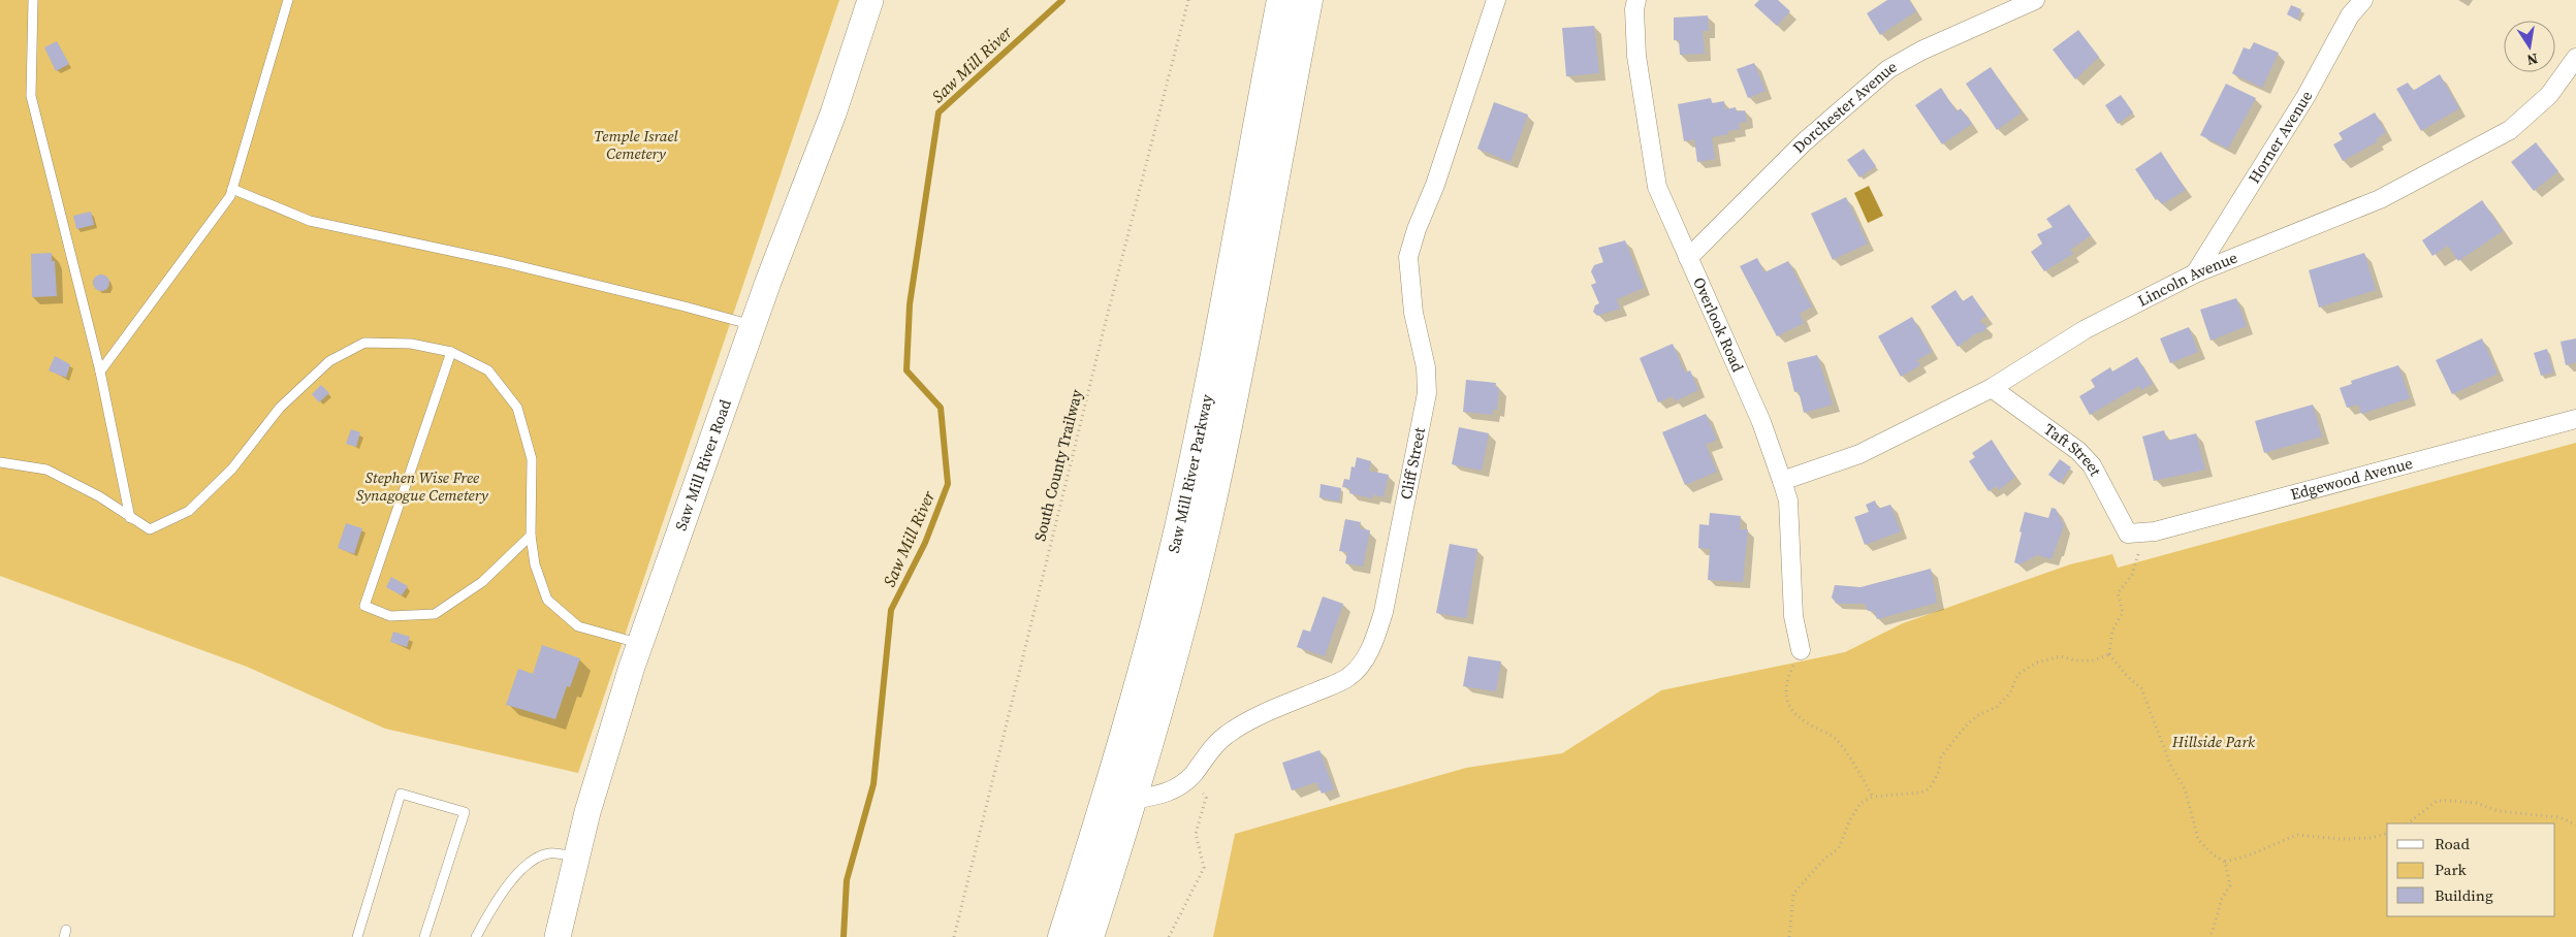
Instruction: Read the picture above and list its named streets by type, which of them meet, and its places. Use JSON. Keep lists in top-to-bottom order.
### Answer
{
  "streets": {
    "highway": ["Saw Mill River Parkway"],
    "main road": ["Saw Mill River Road"],
    "street": [
      "Dorchester Avenue",
      "Horner Avenue",
      "Lincoln Avenue",
      "Overlook Road",
      "Taft Street",
      "Cliff Street",
      "Edgewood Avenue"
    ],
    "path": ["South County Trailway"]
  },
  "crossings": [
    ["Dorchester Avenue", "Overlook Road"],
    ["Horner Avenue", "Lincoln Avenue"],
    ["Lincoln Avenue", "Overlook Road"],
    ["Lincoln Avenue", "Taft Street"],
    ["Taft Street", "Edgewood Avenue"],
    ["Cliff Street", "Saw Mill River Parkway"]
  ],
  "water": ["Saw Mill River"],
  "parks": ["Temple Israel Cemetery", "Stephen Wise Free Synagogue Cemetery", "Hillside Park"],
  "legend": ["Road", "Park", "Building"],
  "north": "bottom"
}
